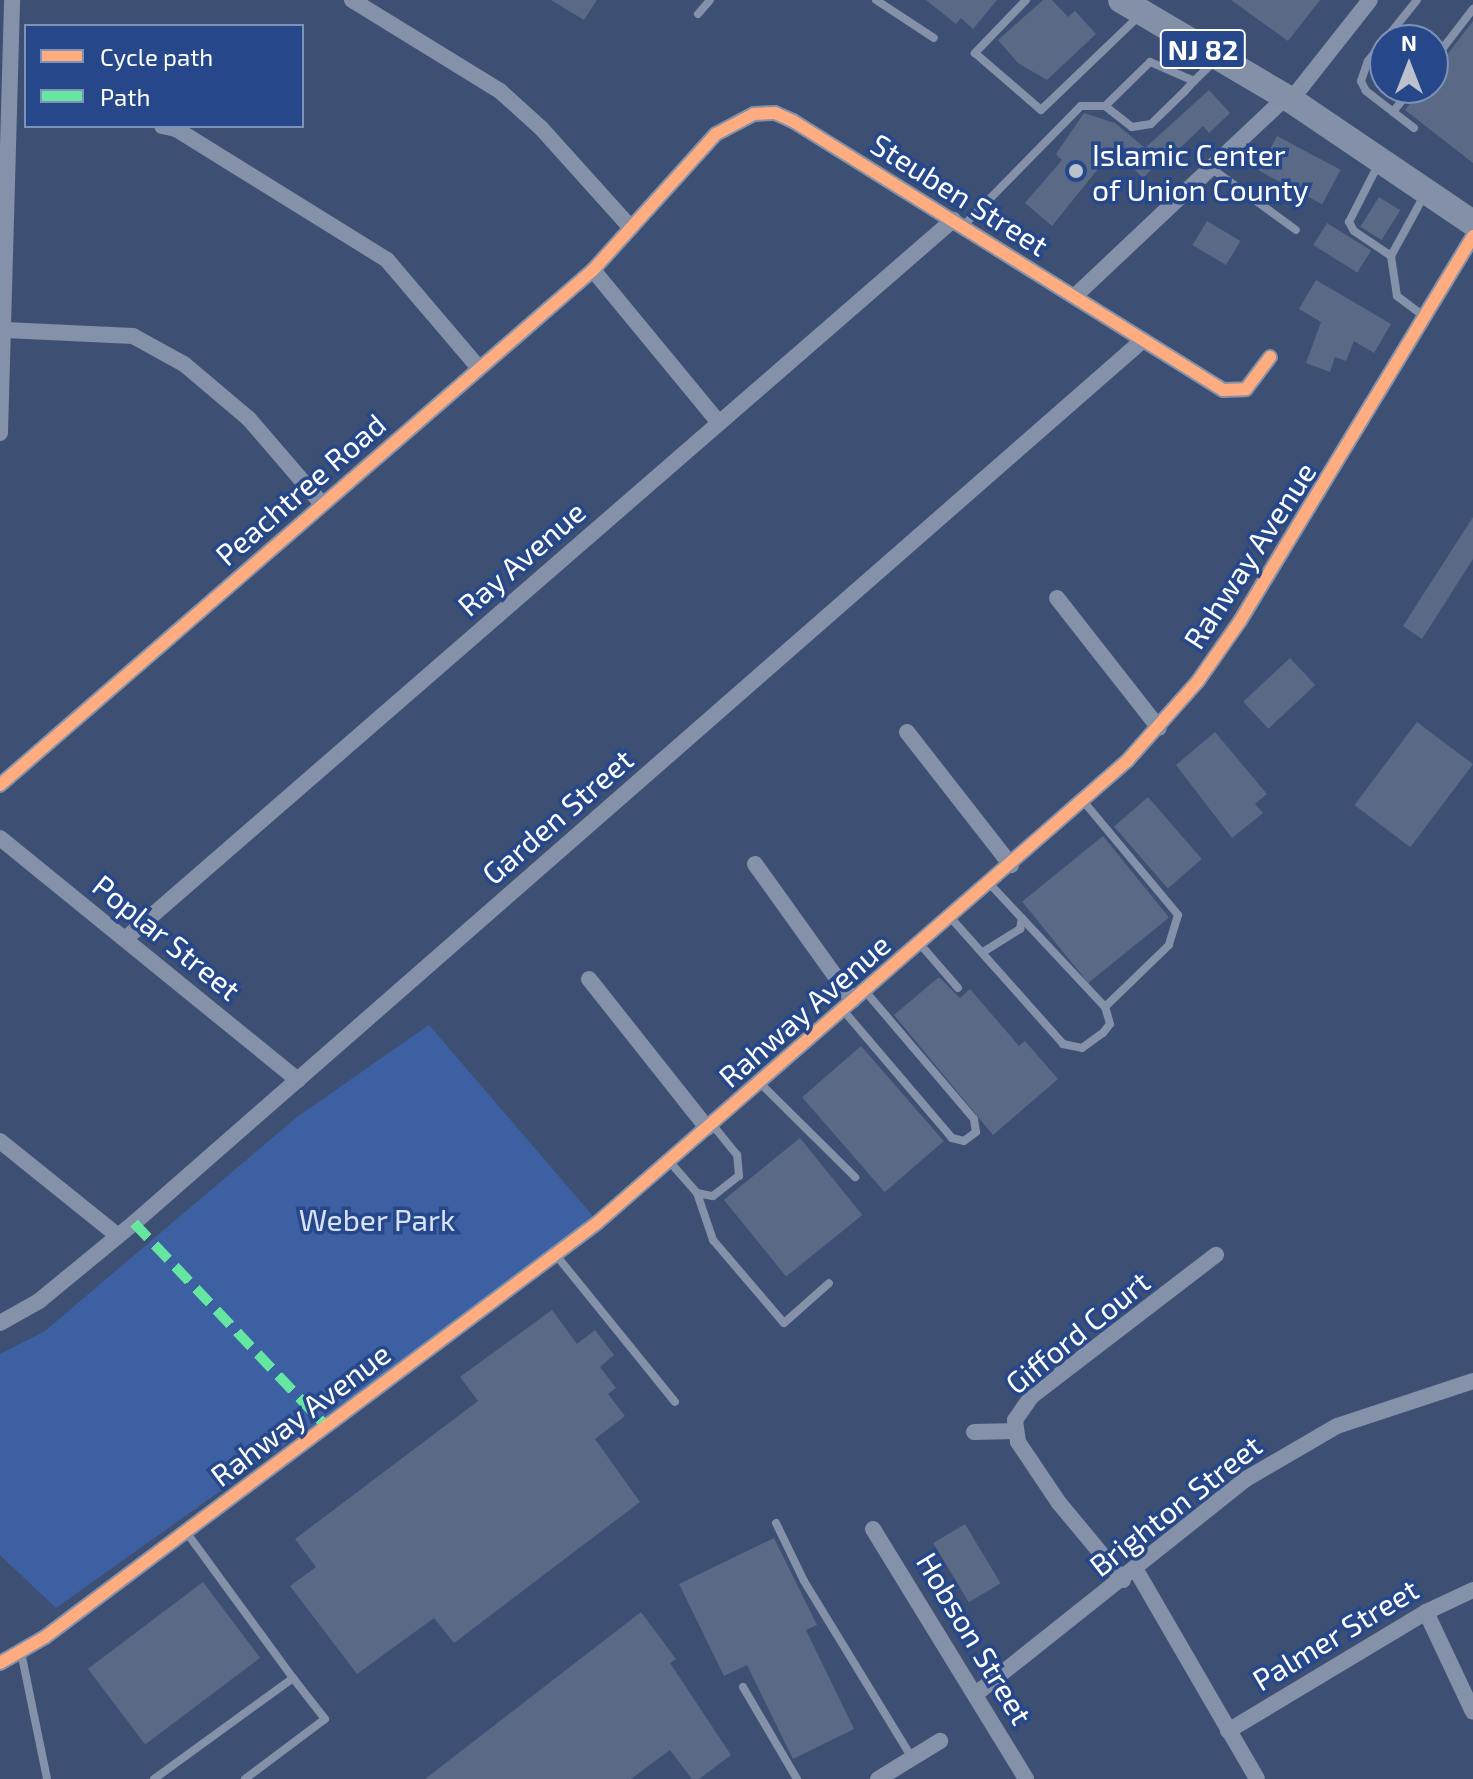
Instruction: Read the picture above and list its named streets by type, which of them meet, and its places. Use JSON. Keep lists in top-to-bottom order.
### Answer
{
  "streets": {
    "main road": ["NJ 82"],
    "street": [
      "Steuben Street",
      "Peachtree Road",
      "Rahway Avenue",
      "Ray Avenue",
      "Garden Street",
      "Poplar Street",
      "Gifford Court",
      "Brighton Street",
      "Palmer Street",
      "Hobson Street"
    ]
  },
  "crossings": [
    ["Steuben Street", "Peachtree Road"],
    ["Steuben Street", "Ray Avenue"],
    ["Steuben Street", "Garden Street"],
    ["Ray Avenue", "Poplar Street"],
    ["Garden Street", "Poplar Street"],
    ["Gifford Court", "Brighton Street"],
    ["Gifford Court", "Palmer Street"],
    ["Brighton Street", "Hobson Street"]
  ],
  "parks": ["Weber Park"],
  "places": ["Islamic Center of Union County"],
  "legend": ["Cycle path", "Path"],
  "north": "top"
}
